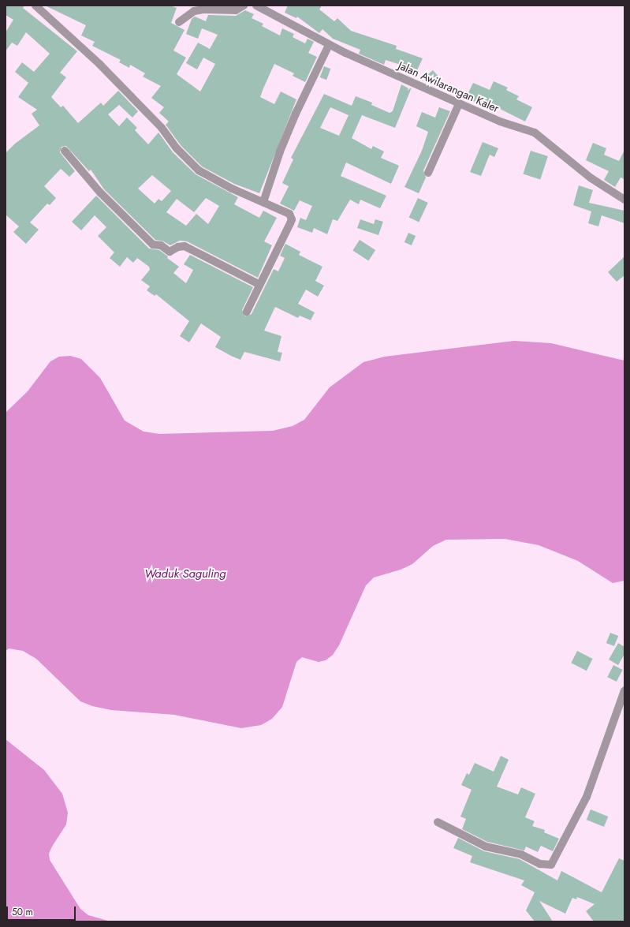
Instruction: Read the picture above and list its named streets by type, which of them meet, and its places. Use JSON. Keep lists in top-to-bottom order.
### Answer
{
  "streets": {
    "street": ["Jalan Awilarangan Kaler"]
  },
  "water": ["Waduk Saguling"],
  "scale_bar": "50 m"
}
